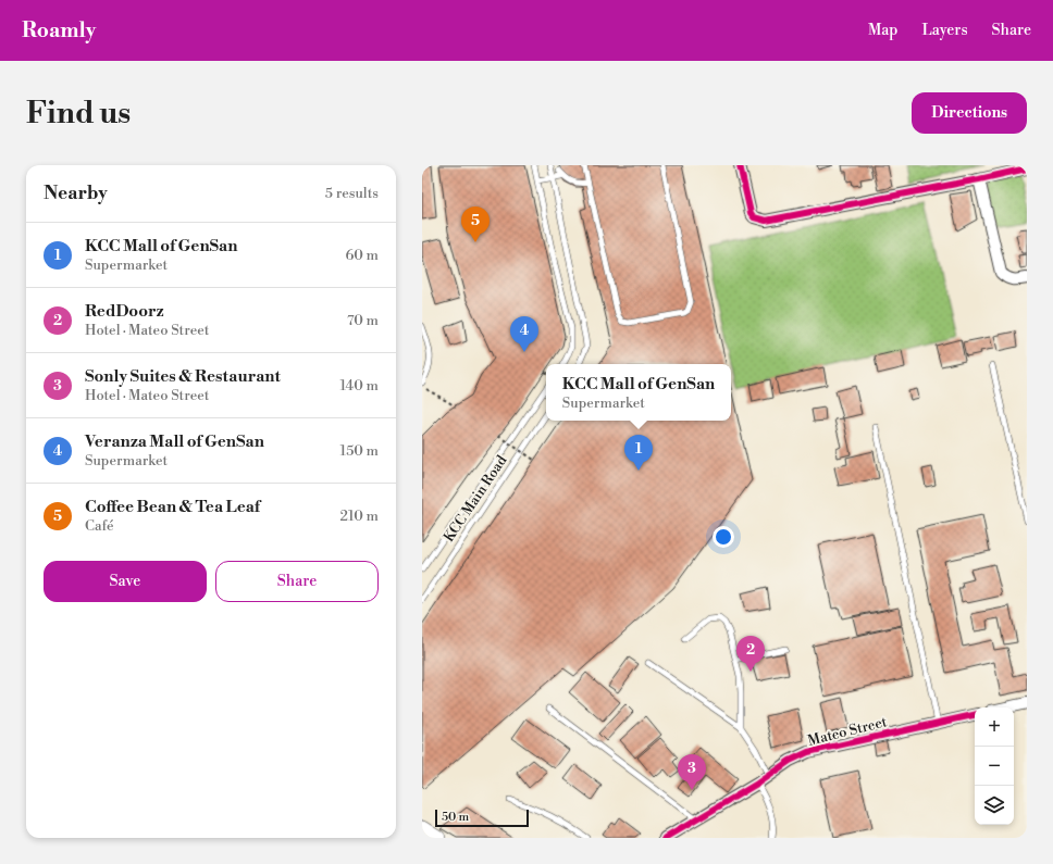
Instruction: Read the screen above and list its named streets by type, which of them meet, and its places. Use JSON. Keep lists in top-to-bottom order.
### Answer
{
  "streets": {
    "street": ["Mateo Street"],
    "lane": ["KCC Main Road"]
  },
  "scale_bar": "50 m",
  "page": {
    "header": "Roamly",
    "nav": ["Map", "Layers", "Share"],
    "buttons": [
      "Directions",
      ["Save", "Share"]
    ],
    "title": "Find us",
    "heading": ["Nearby", "5 results"],
    "pins": [
      "5",
      "4",
      "1",
      "2",
      "3"
    ],
    "list": [
      {
        "mark": "1",
        "name": "KCC Mall of GenSan",
        "note": "Supermarket",
        "value": "60 m"
      },
      {
        "mark": "2",
        "name": "RedDoorz",
        "note": "Hotel · Mateo Street",
        "value": "70 m"
      },
      {
        "mark": "3",
        "name": "Sonly Suites & Restaurant",
        "note": "Hotel · Mateo Street",
        "value": "140 m"
      },
      {
        "mark": "4",
        "name": "Veranza Mall of GenSan",
        "note": "Supermarket",
        "value": "150 m"
      },
      {
        "mark": "5",
        "name": "Coffee Bean & Tea Leaf",
        "note": "Café",
        "value": "210 m"
      }
    ],
    "popup": ["KCC Mall of GenSan", "Supermarket"],
    "map_buttons": ["+", "−"],
    "scale": "50 m"
  }
}
